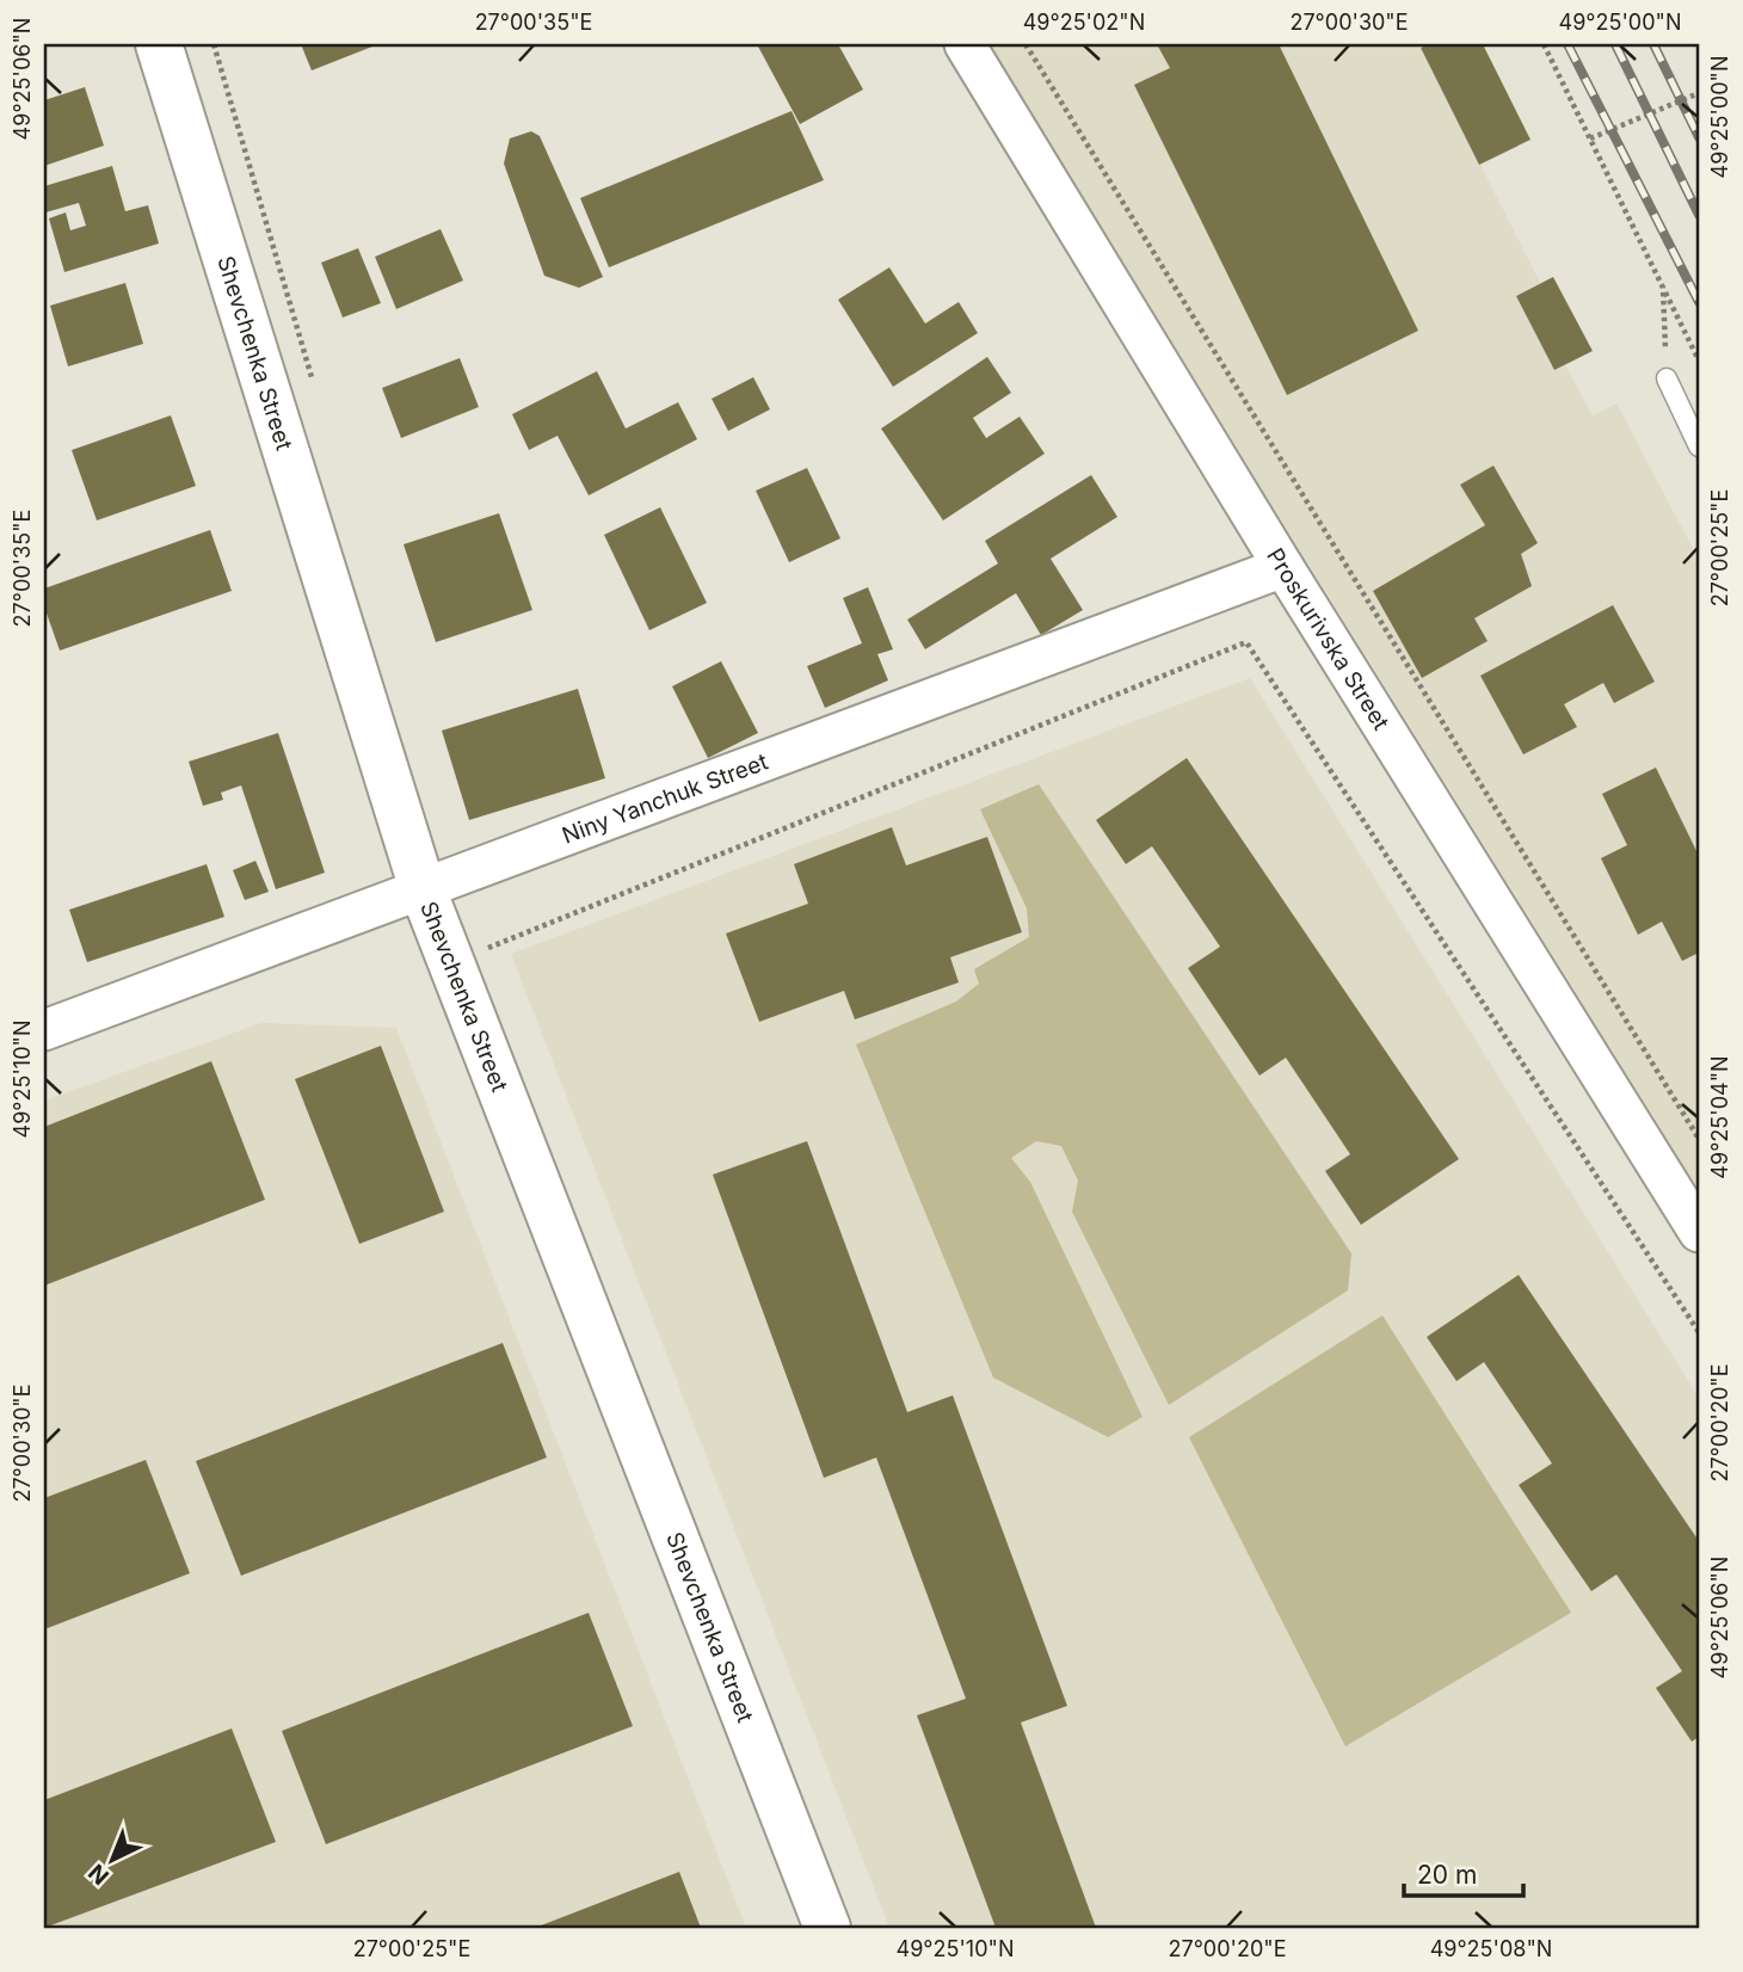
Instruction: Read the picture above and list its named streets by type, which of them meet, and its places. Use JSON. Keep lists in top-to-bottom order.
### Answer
{
  "streets": {
    "street": ["Shevchenka Street", "Proskurivska Street", "Niny Yanchuk Street"]
  },
  "crossings": [
    ["Shevchenka Street", "Niny Yanchuk Street"],
    ["Proskurivska Street", "Niny Yanchuk Street"]
  ],
  "scale_bar": "20 m",
  "north": "bottom left",
  "coordinates": [
    "27°00'35\"E",
    "49°25'02\"N",
    "27°00'30\"E",
    "49°25'00\"N",
    "49°25'06\"N",
    "27°00'25\"E",
    "49°25'10\"N",
    "49°25'04\"N",
    "27°00'20\"E",
    "49°25'08\"N"
  ]
}
